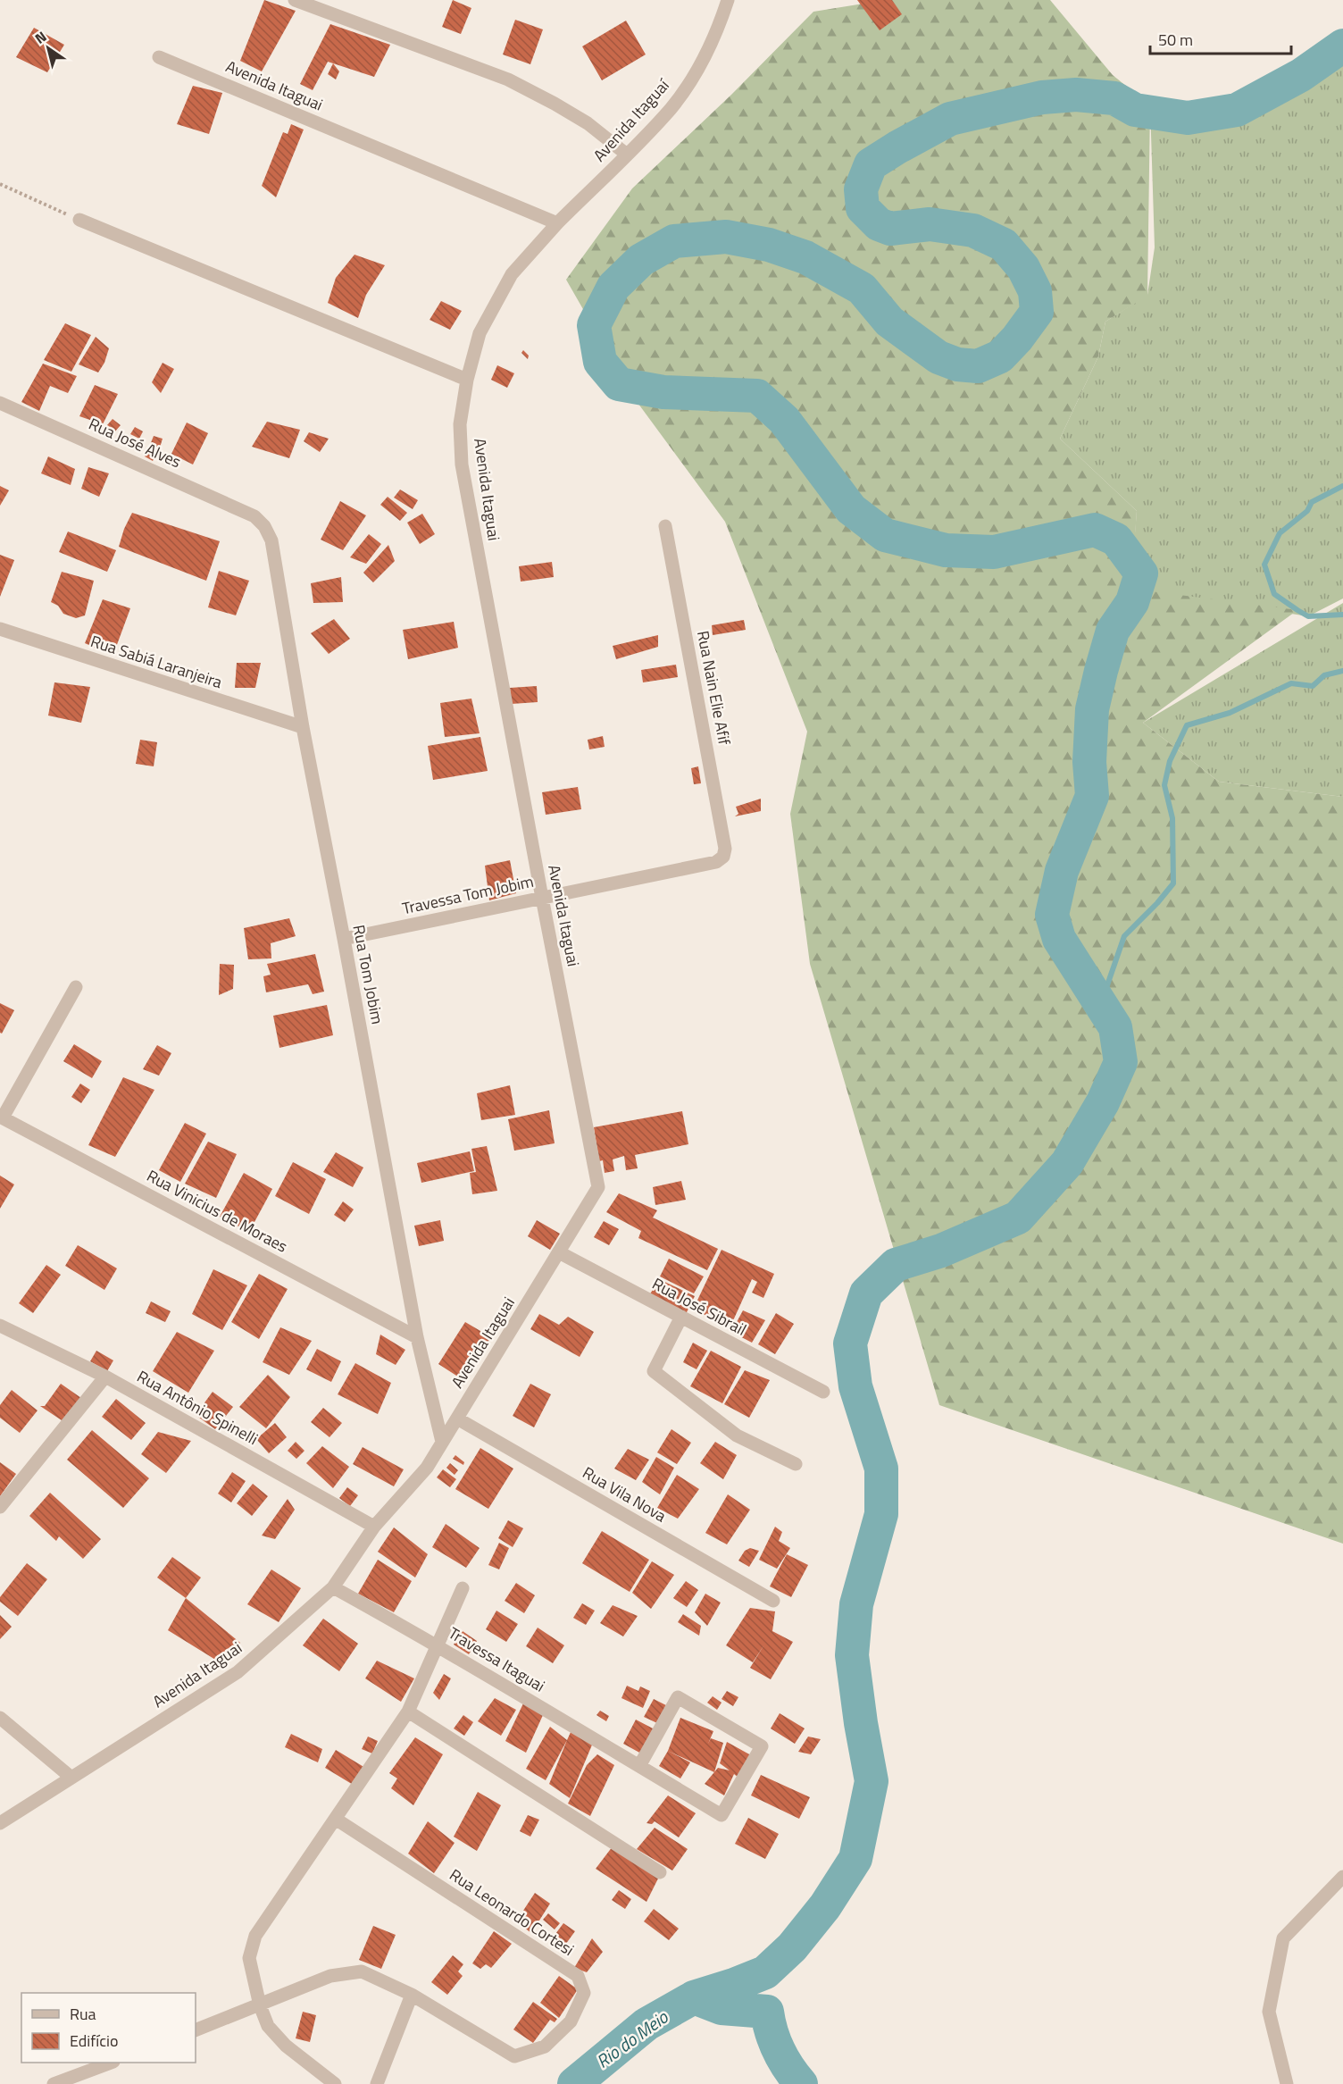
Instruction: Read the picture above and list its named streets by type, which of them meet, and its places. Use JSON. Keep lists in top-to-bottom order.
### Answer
{
  "streets": {
    "street": [
      "Avenida Itaguai",
      "Avenida Itaguaí",
      "Rua José Alves",
      "Rua Sabiá Laranjeira",
      "Rua Nain Elie Afif",
      "Travessa Tom Jobim",
      "Rua Tom Jobim",
      "Rua Vinicius de Moraes",
      "Rua José Sibrail",
      "Rua Antônio Spinelli",
      "Rua Vila Nova",
      "Travessa Itaguai",
      "Rua Leonardo Cortesi"
    ]
  },
  "crossings": [
    ["Avenida Itaguai", "Avenida Itaguaí"],
    ["Avenida Itaguai", "Travessa Tom Jobim"],
    ["Avenida Itaguai", "Rua Tom Jobim"],
    ["Avenida Itaguai", "Rua José Sibrail"],
    ["Avenida Itaguai", "Rua Antônio Spinelli"],
    ["Avenida Itaguai", "Rua Vila Nova"],
    ["Avenida Itaguai", "Travessa Itaguai"],
    ["Rua José Alves", "Rua Tom Jobim"],
    ["Rua Sabiá Laranjeira", "Rua Tom Jobim"],
    ["Rua Nain Elie Afif", "Travessa Tom Jobim"],
    ["Travessa Tom Jobim", "Rua Tom Jobim"],
    ["Rua Tom Jobim", "Rua Vinicius de Moraes"]
  ],
  "water": ["Rio do Meio"],
  "legend": ["Rua", "Edifício"],
  "scale_bar": "50 m",
  "north": "top left"
}
